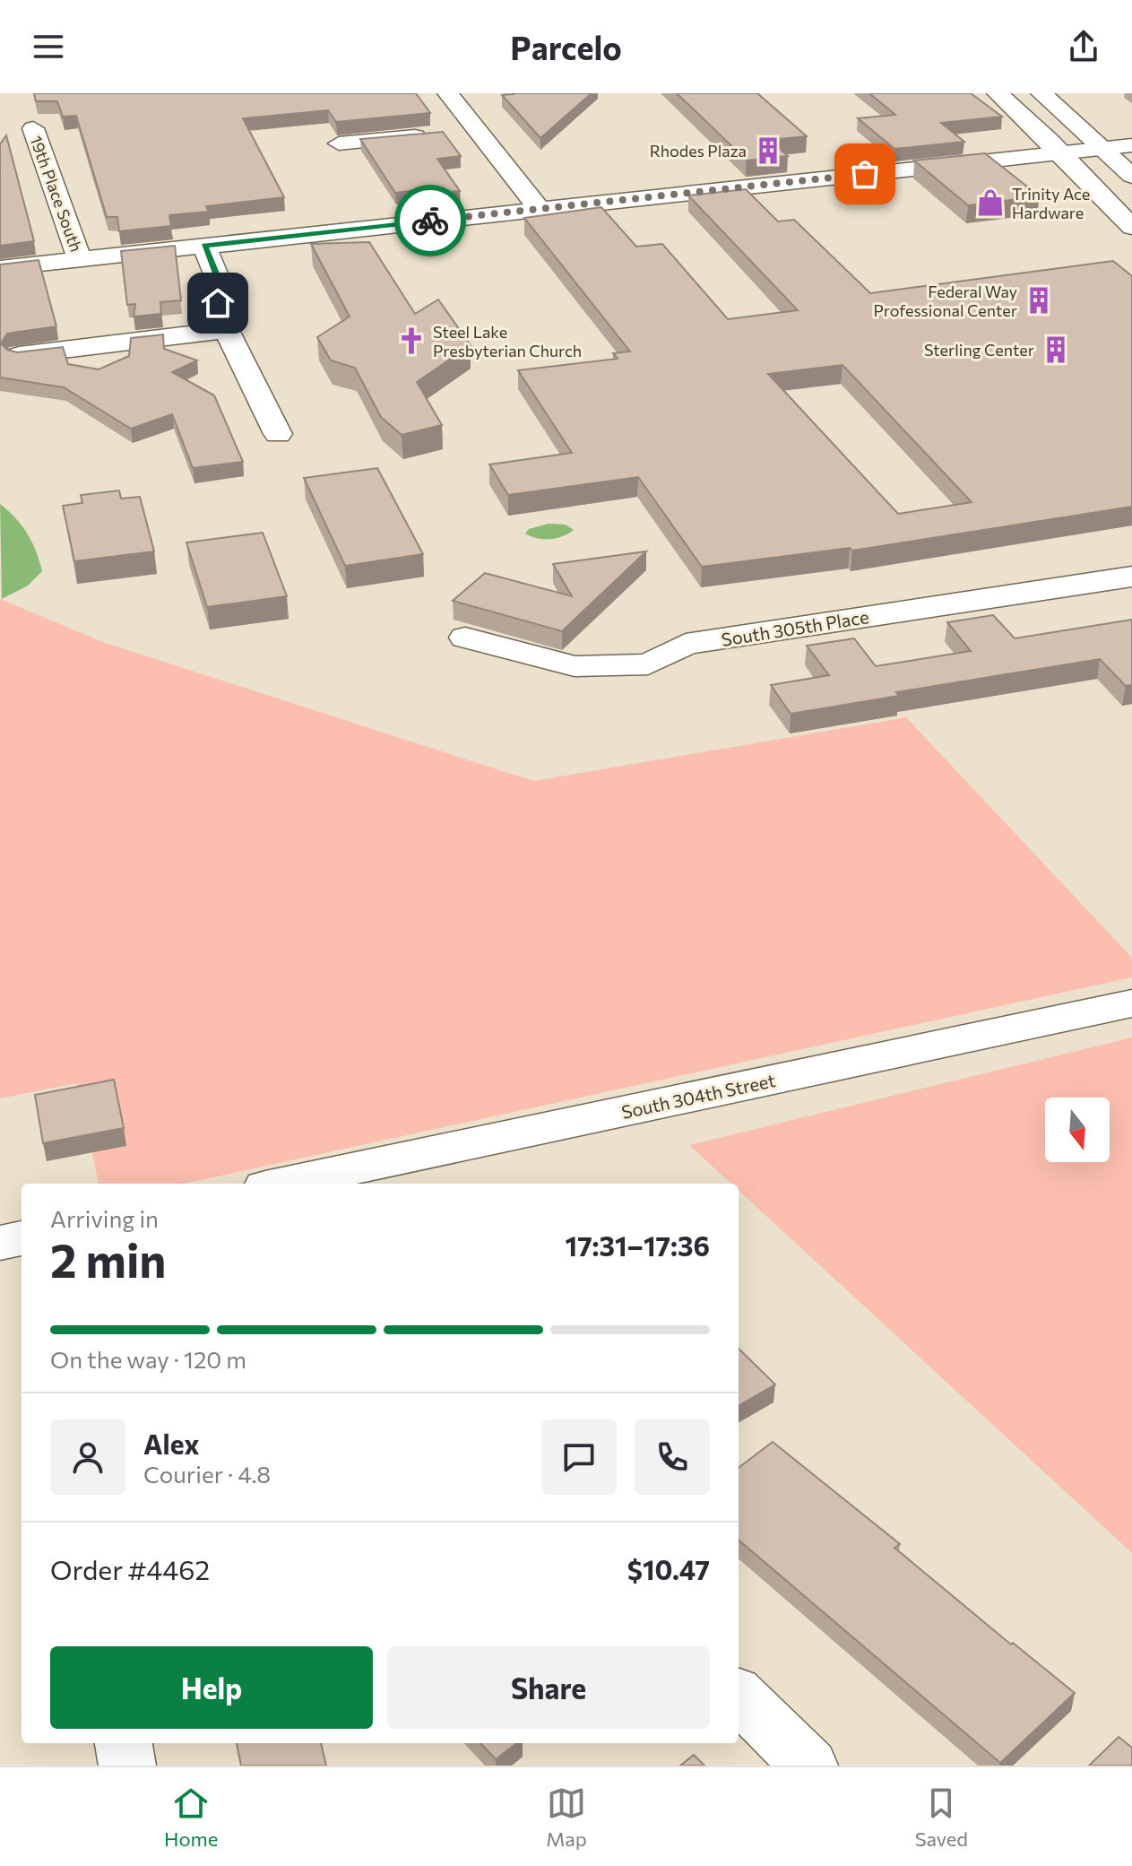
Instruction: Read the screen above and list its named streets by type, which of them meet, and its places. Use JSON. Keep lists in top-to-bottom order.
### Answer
{
  "streets": {
    "street": ["19th Place South", "South 305th Place", "South 304th Street"]
  },
  "places": {
    "building": ["Rhodes Plaza", "Federal Way Professional Center", "Sterling Center"],
    "shop": ["Trinity Ace Hardware"],
    "church": ["Steel Lake Presbyterian Church"]
  },
  "north": "bottom",
  "page": {
    "header": "Parcelo",
    "heading": ["2 min", "Arriving in", "17:31–17:36"],
    "panel": [
      "Alex",
      "Courier · 4.8",
      "Order #4462",
      "$10.47"
    ],
    "bar": "On the way · 120 m",
    "buttons": ["Help", "Share"],
    "tabs": ["Home", "Map", "Saved"]
  }
}
